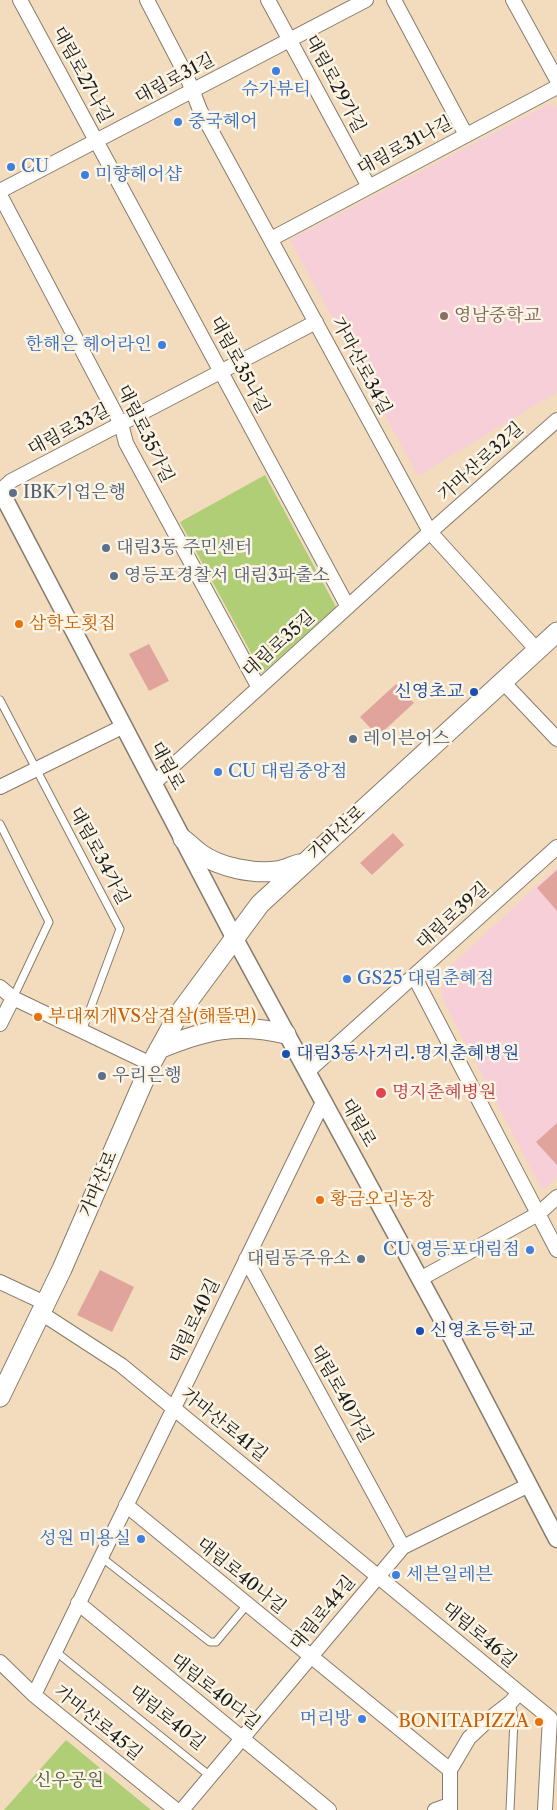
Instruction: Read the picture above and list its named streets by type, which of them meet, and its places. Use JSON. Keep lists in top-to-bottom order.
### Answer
{
  "streets": {
    "main road": ["가마산로"],
    "street": [
      "대림로27나길",
      "대림로31길",
      "대림로29가길",
      "대림로31나길",
      "대림로35나길",
      "가마산로34길",
      "대림로33길",
      "대림로35가길",
      "가마산로32길",
      "대림로35길",
      "대림로",
      "대림로39길",
      "대림로40길",
      "대림로40가길",
      "가마산로41길",
      "대림로40나길",
      "대림로44길",
      "대림로46길",
      "대림로40다길",
      "가마산로45길"
    ],
    "lane": ["대림로34가길"]
  },
  "crossings": [
    ["대림로27나길", "대림로31길"],
    ["대림로27나길", "대림로35나길"],
    ["대림로31길", "대림로29가길"],
    ["대림로31길", "대림로35나길"],
    ["대림로31길", "가마산로34길"],
    ["대림로31길", "대림로35가길"],
    ["대림로29가길", "대림로31나길"],
    ["대림로31나길", "가마산로34길"],
    ["대림로35나길", "대림로33길"],
    ["대림로35나길", "대림로35길"],
    ["가마산로34길", "대림로33길"],
    ["가마산로34길", "가마산로32길"],
    ["가마산로34길", "대림로35길"],
    ["가마산로34길", "가마산로"],
    ["대림로33길", "대림로35가길"],
    ["대림로33길", "대림로"],
    ["대림로35가길", "대림로35길"],
    ["가마산로32길", "대림로35길"],
    ["대림로35길", "대림로"],
    ["대림로", "가마산로"],
    ["대림로", "대림로39길"],
    ["대림로", "대림로40길"],
    ["대림로", "대림로44길"],
    ["가마산로", "가마산로41길"],
    ["대림로40길", "대림로40가길"],
    ["대림로40길", "가마산로41길"],
    ["대림로40길", "대림로40나길"],
    ["대림로40길", "대림로44길"],
    ["대림로40길", "대림로40다길"],
    ["대림로40길", "가마산로45길"],
    ["대림로40가길", "대림로44길"],
    ["가마산로41길", "대림로44길"],
    ["가마산로41길", "대림로46길"],
    ["대림로40나길", "대림로44길"],
    ["대림로44길", "대림로46길"],
    ["대림로44길", "대림로40다길"]
  ],
  "parks": ["신우공원"],
  "places": [
    "슈가뷰티",
    "중국헤어",
    "CU",
    "미향헤어샵",
    "영남중학교",
    "한해은 헤어라인",
    "IBK기업은행",
    "대림3동 주민센터",
    "영등포경찰서 대림3파출소",
    "삼학도횟집",
    "신영초교",
    "레이븐어스",
    "CU 대림중앙점",
    "GS25 대림춘혜점",
    "부대찌개VS삼겹살(해뜰면)",
    "대림3동사거리.명지춘혜병원",
    "우리은행",
    "명지춘혜병원",
    "황금오리농장",
    "CU 영등포대림점",
    "대림동주유소",
    "신영초등학교",
    "성원 미용실",
    "세븐일레븐",
    "머리방",
    "BONITAPIZZA"
  ]
}
